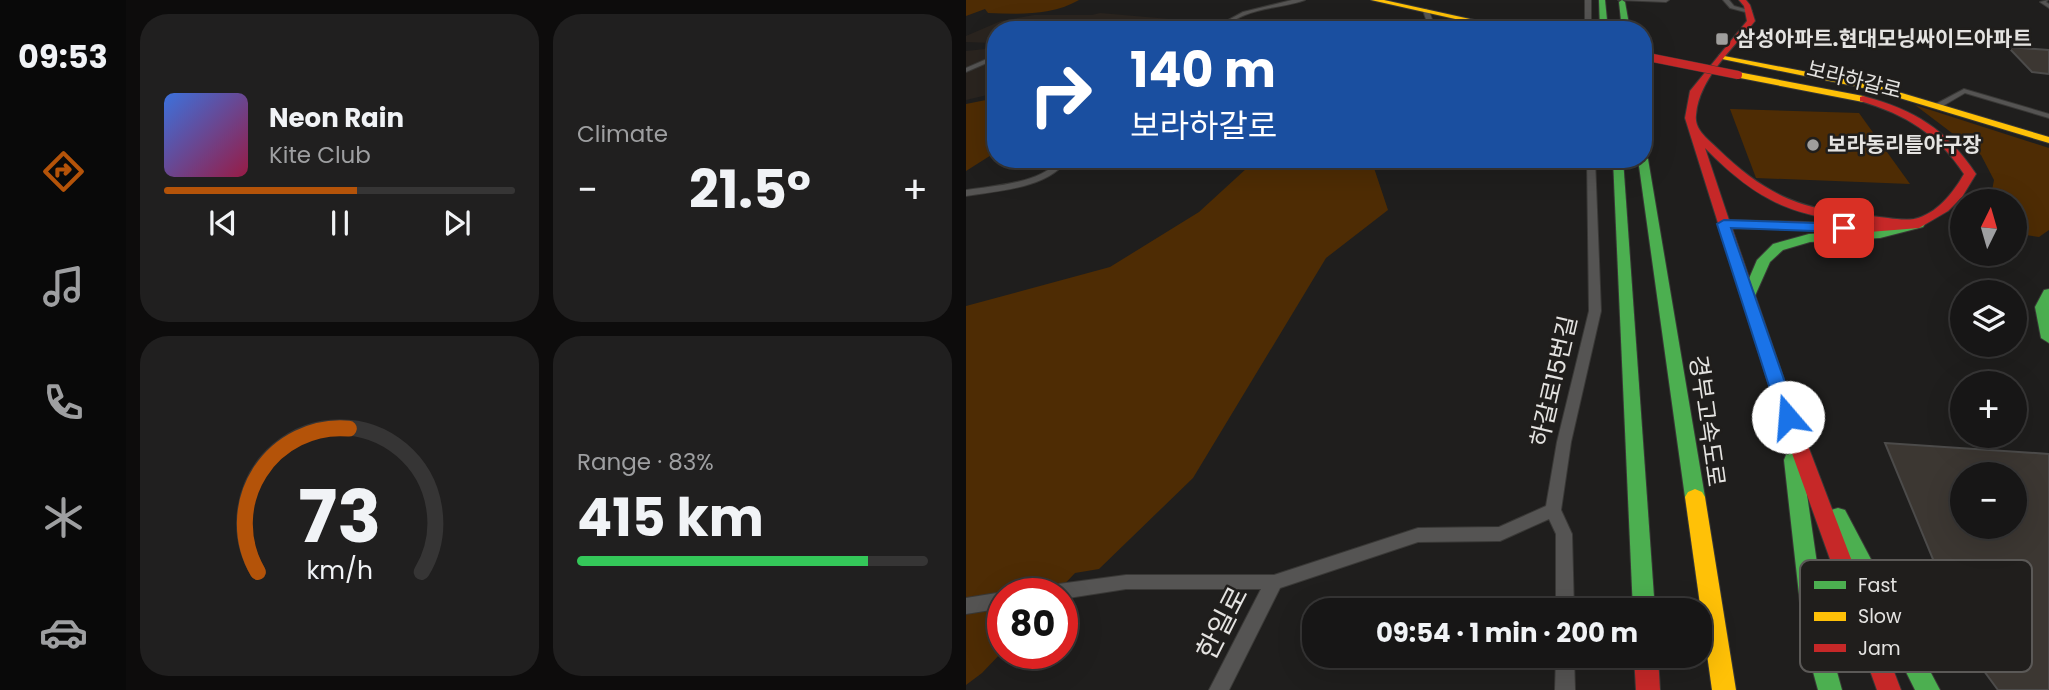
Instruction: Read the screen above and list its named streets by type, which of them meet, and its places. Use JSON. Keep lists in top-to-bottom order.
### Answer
{
  "streets": {
    "main road": ["보라하갈로", "경부고속도로"],
    "street": ["하갈로15번길", "한일로"]
  },
  "places": {
    "transit": ["삼성아파트.현대모닝싸이드아파트"],
    "other": ["보라동리틀야구장"]
  },
  "legend": ["Fast", "Slow", "Jam"],
  "north": "top",
  "page": {
    "tabs": "09:53",
    "tile": [
      "Climate",
      ["Range · 83%", "415 km"]
    ],
    "turn": ["140 m", "보라하갈로"],
    "song": ["Neon Rain", "Kite Club"],
    "heat": ["−", "21.5°", "+"],
    "map_buttons": ["+", "−"],
    "limit": "80",
    "trip": "09:54 · 1 min · 200 m",
    "gauge": ["73", "km/h"]
  }
}
